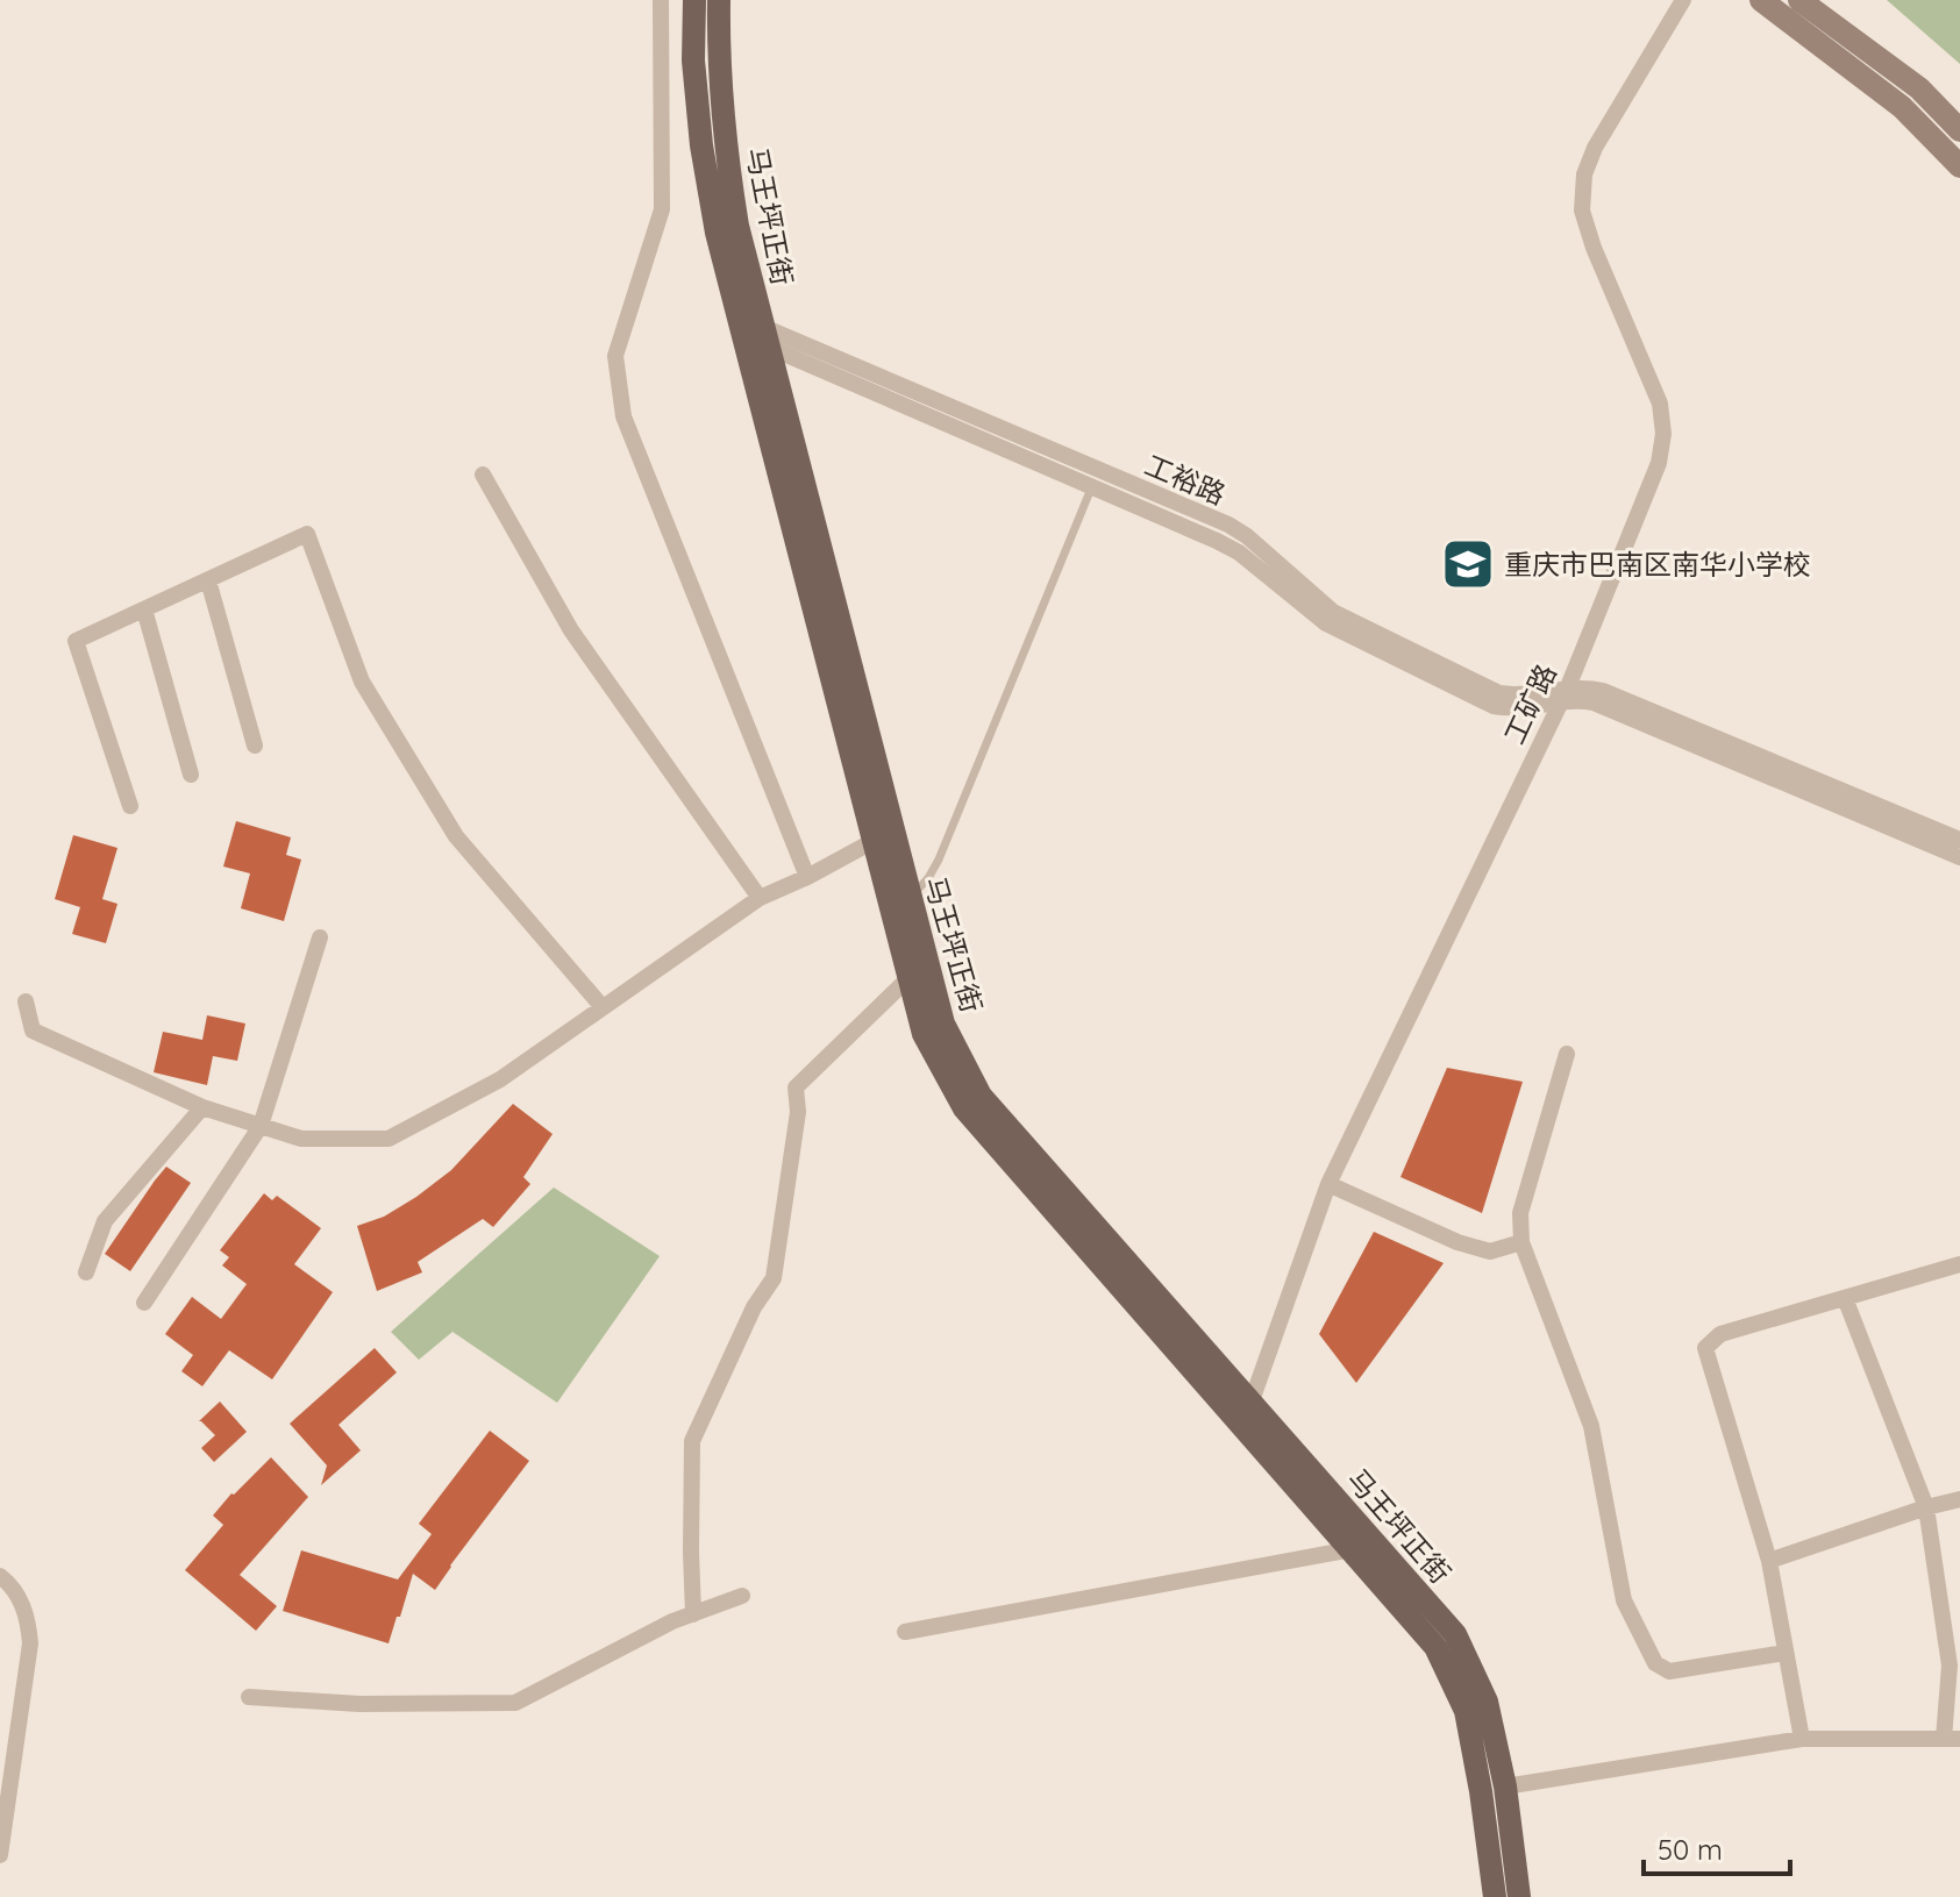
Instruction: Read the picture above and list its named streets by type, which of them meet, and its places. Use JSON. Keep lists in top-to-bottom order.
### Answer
{
  "streets": {
    "main road": ["马王坪正街"],
    "street": ["工裕路", "工矿路"]
  },
  "crossings": [
    ["马王坪正街", "工裕路"],
    ["马王坪正街", "工矿路"],
    ["工裕路", "工矿路"]
  ],
  "places": {
    "school or university": ["重庆市巴南区南华小学校"]
  },
  "scale_bar": "50 m"
}
